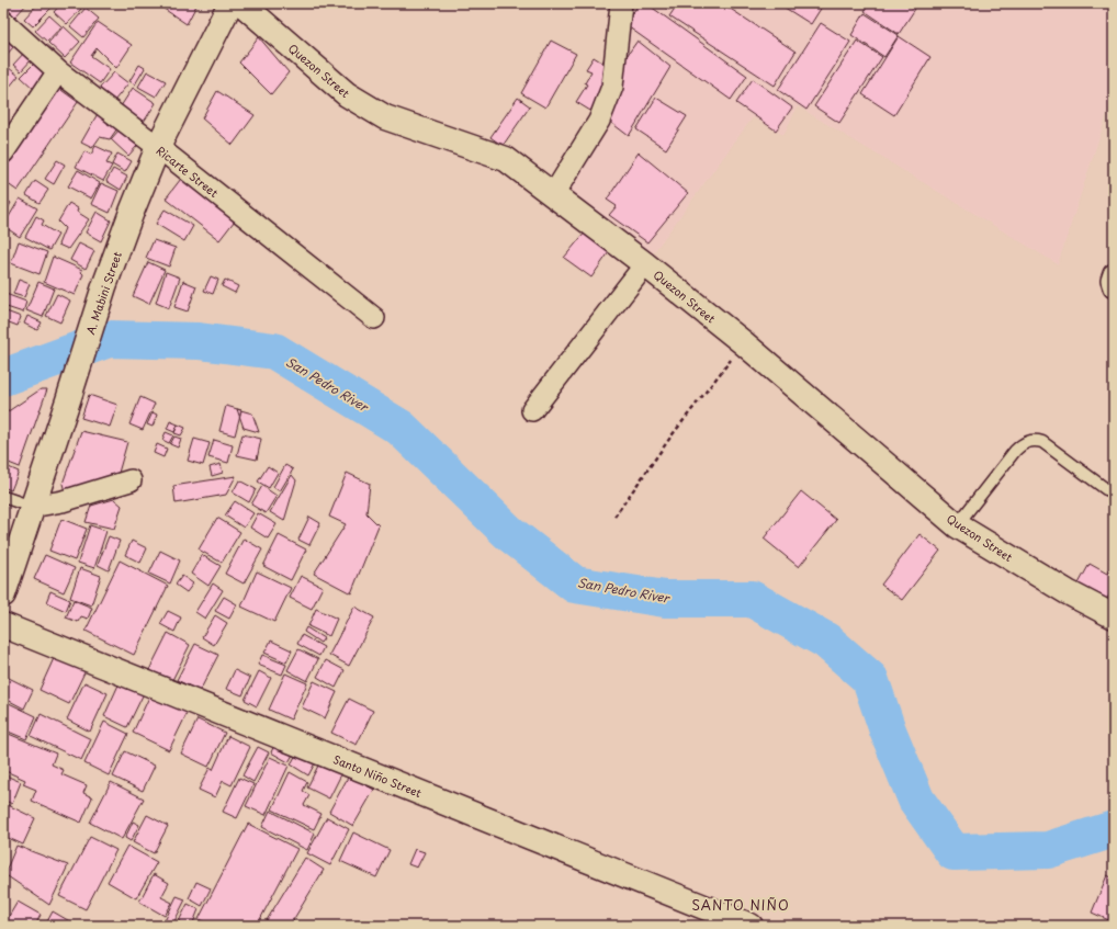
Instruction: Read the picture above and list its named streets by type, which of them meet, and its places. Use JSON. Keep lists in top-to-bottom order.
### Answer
{
  "streets": {
    "street": [
      "Quezon Street",
      "Ricarte Street",
      "A. Mabini Street",
      "Santo Niño Street"
    ]
  },
  "crossings": [
    ["Ricarte Street", "A. Mabini Street"]
  ],
  "districts": ["SANTO NIÑO"],
  "water": ["San Pedro River"]
}
